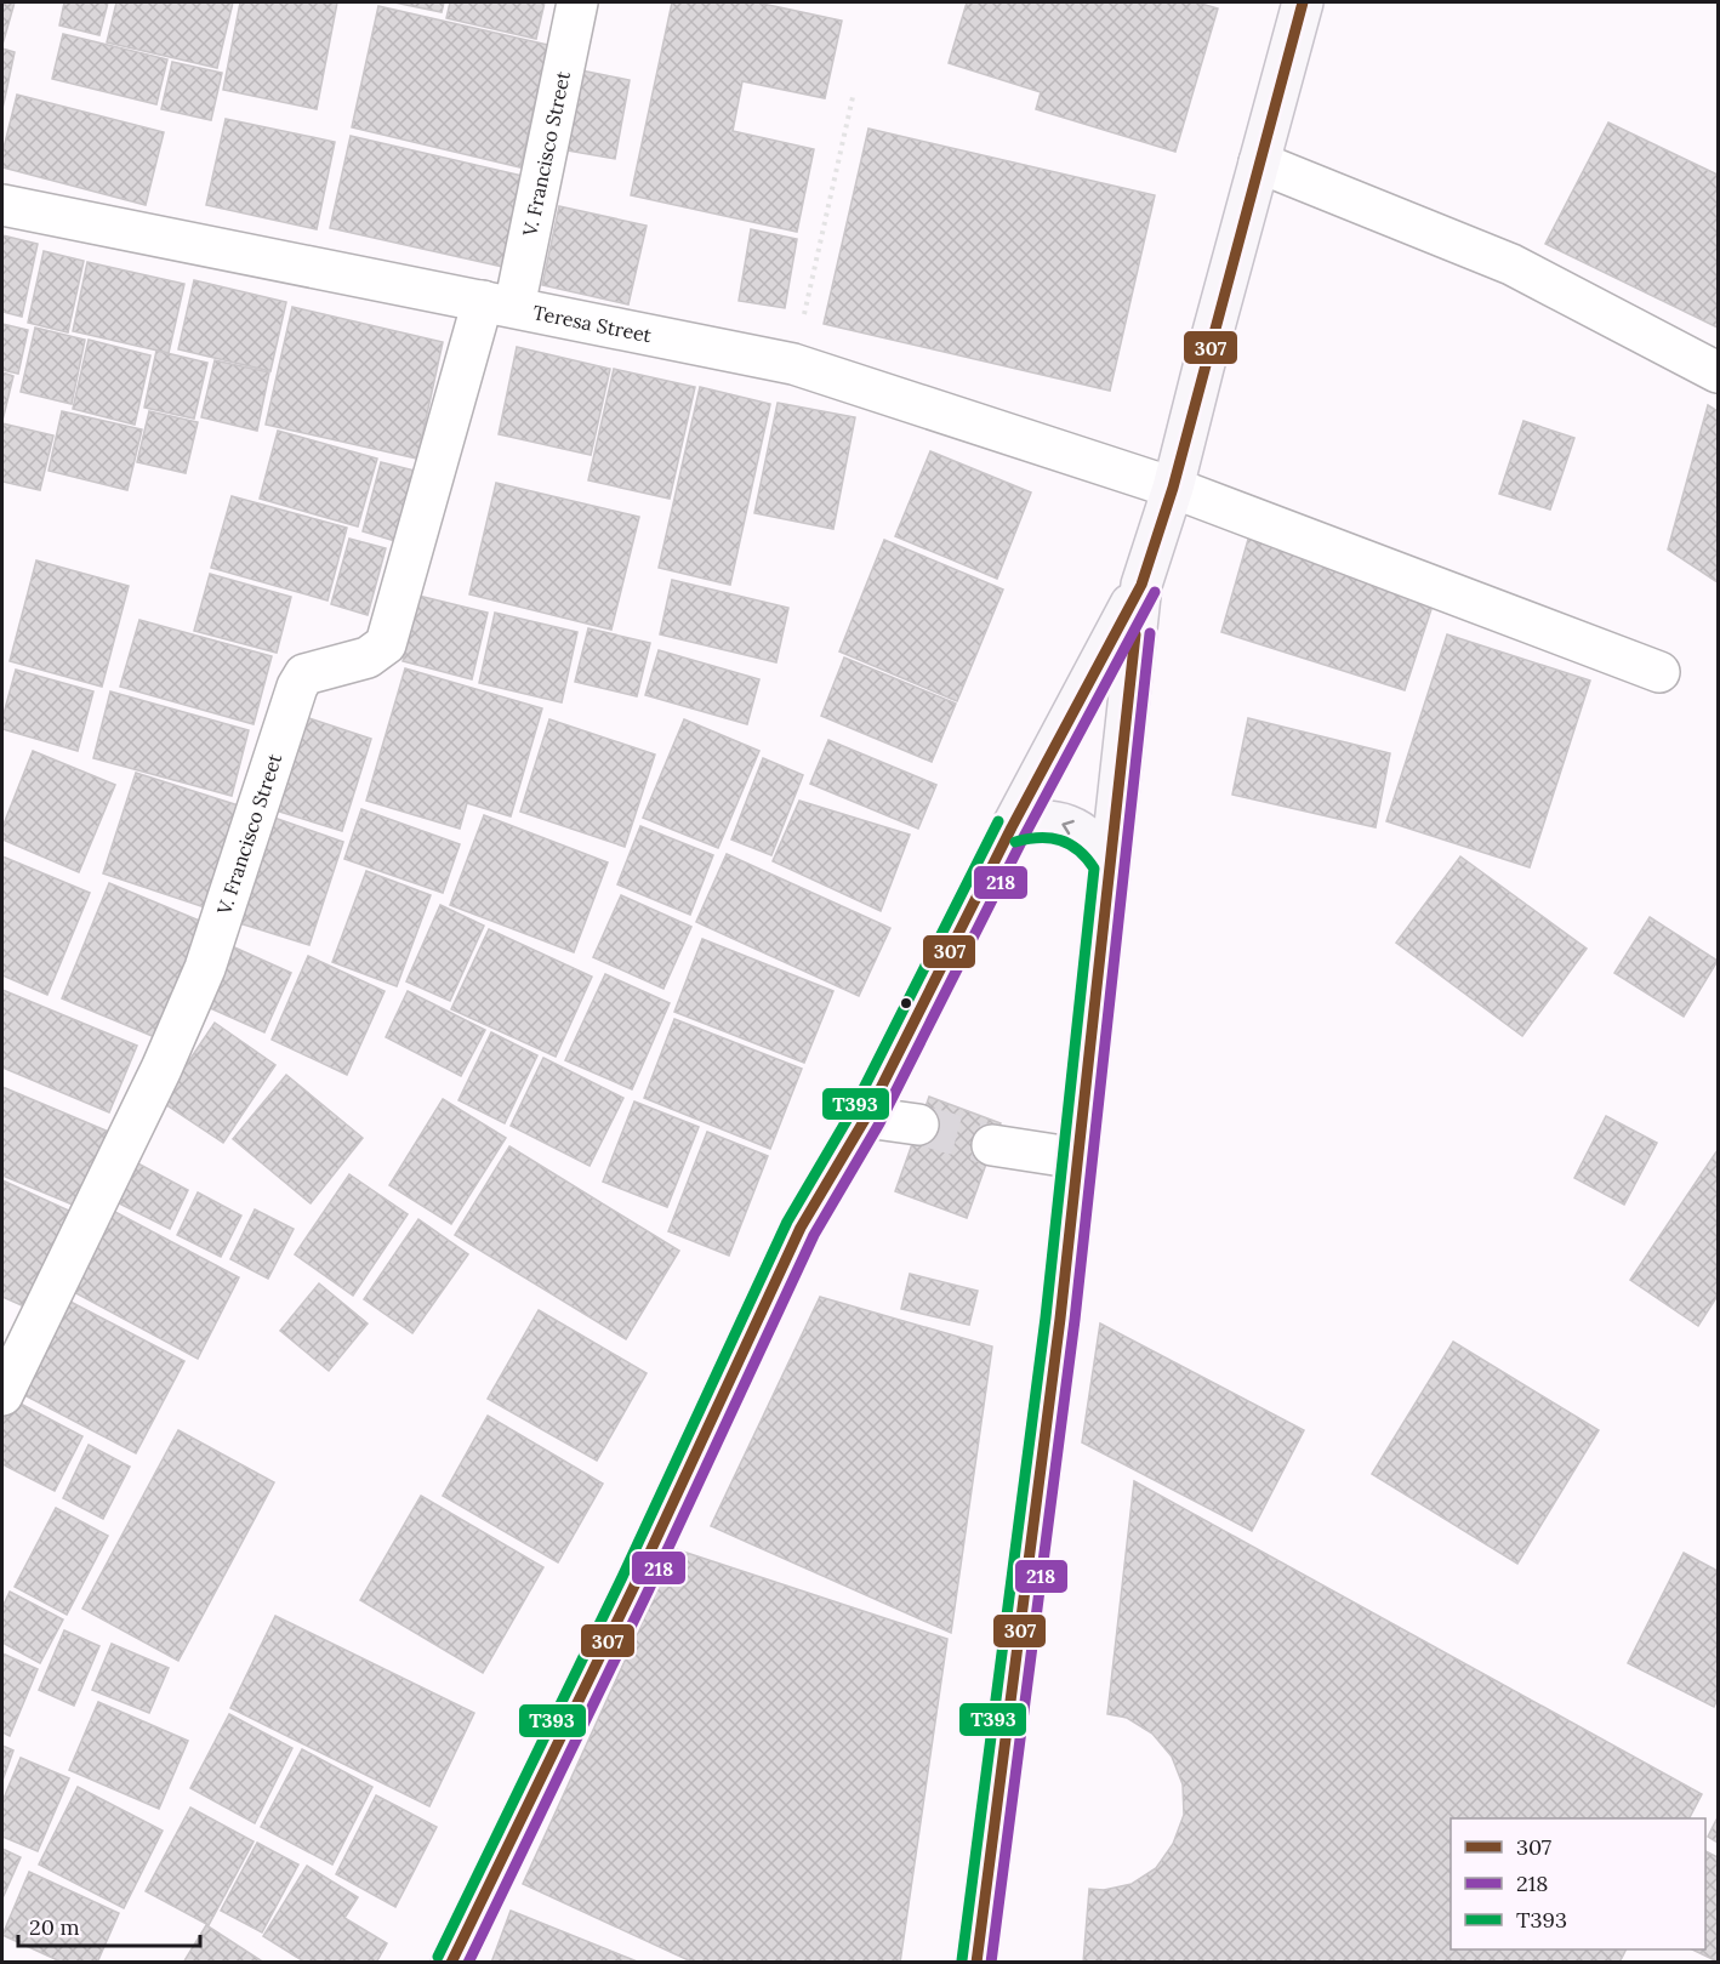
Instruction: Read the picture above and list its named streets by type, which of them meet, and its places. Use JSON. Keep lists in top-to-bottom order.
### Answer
{
  "streets": {
    "street": ["V. Francisco Street", "Teresa Street"]
  },
  "crossings": [
    ["V. Francisco Street", "Teresa Street"]
  ],
  "lines": ["transit line 307", "transit line 218", "transit line T393"],
  "legend": ["307", "218", "T393"],
  "scale_bar": "20 m"
}
